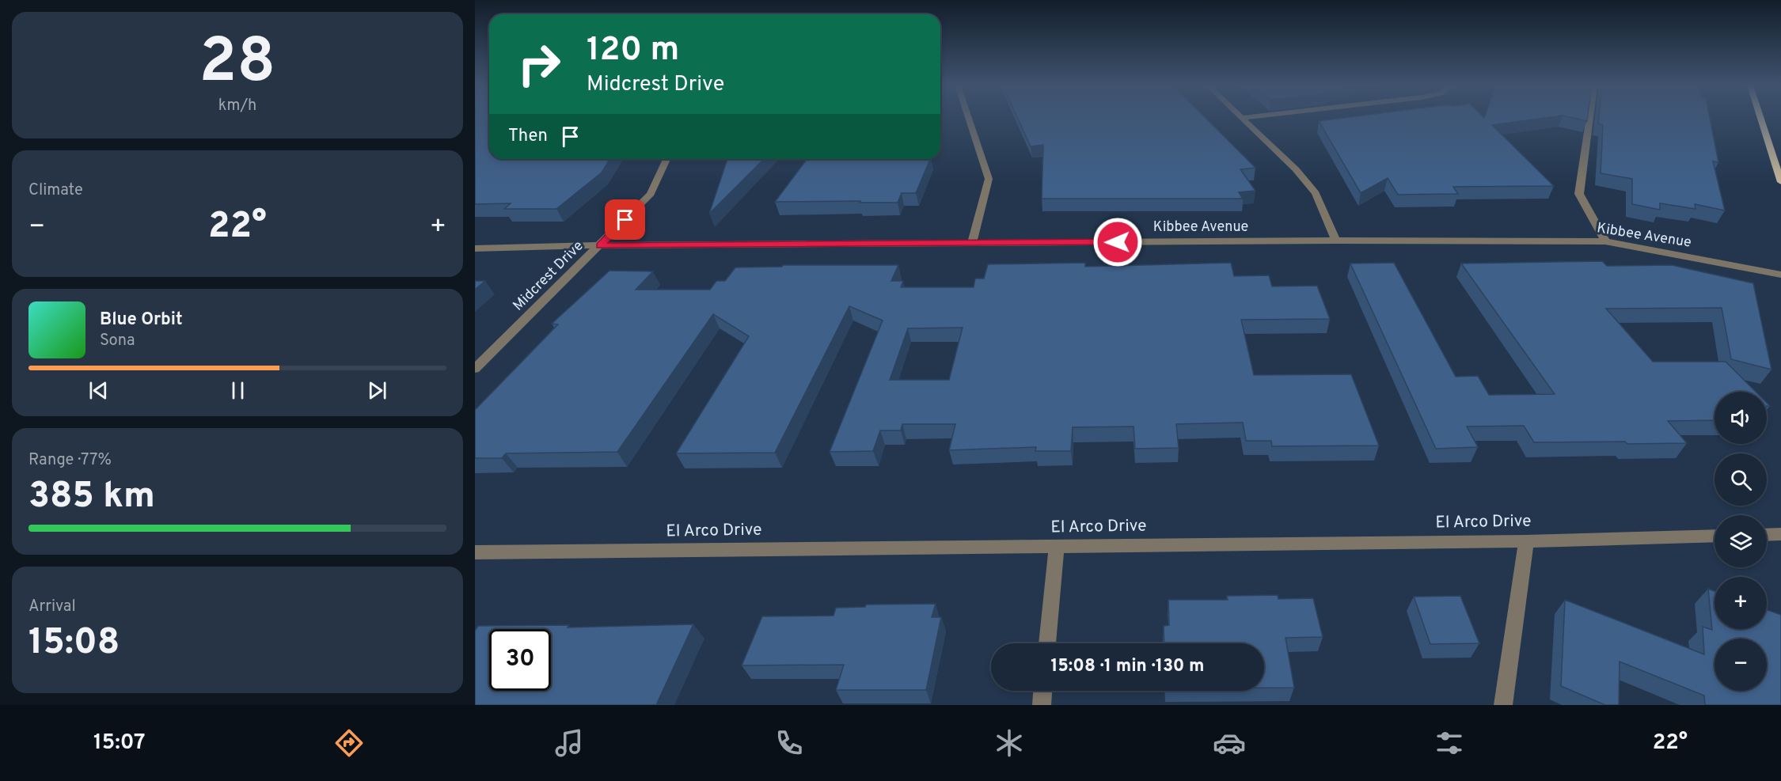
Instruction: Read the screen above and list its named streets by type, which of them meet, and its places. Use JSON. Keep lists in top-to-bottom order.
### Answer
{
  "streets": {
    "street": ["Kibbee Avenue", "Midcrest Drive", "El Arco Drive"]
  },
  "crossings": [
    ["Kibbee Avenue", "Midcrest Drive"]
  ],
  "page": {
    "tile": [
      ["28", "km/h"],
      "Climate",
      ["Range · 77%", "385 km"],
      ["Arrival", "15:08"]
    ],
    "turn": ["120 m", "Midcrest Drive"],
    "then": "Then",
    "heat": ["−", "22°", "+"],
    "song": ["Blue Orbit", "Sona"],
    "map_buttons": ["+", "−"],
    "limit": "30",
    "trip": "15:08 · 1 min · 130 m",
    "tabs": ["15:07", "22°"]
  }
}
